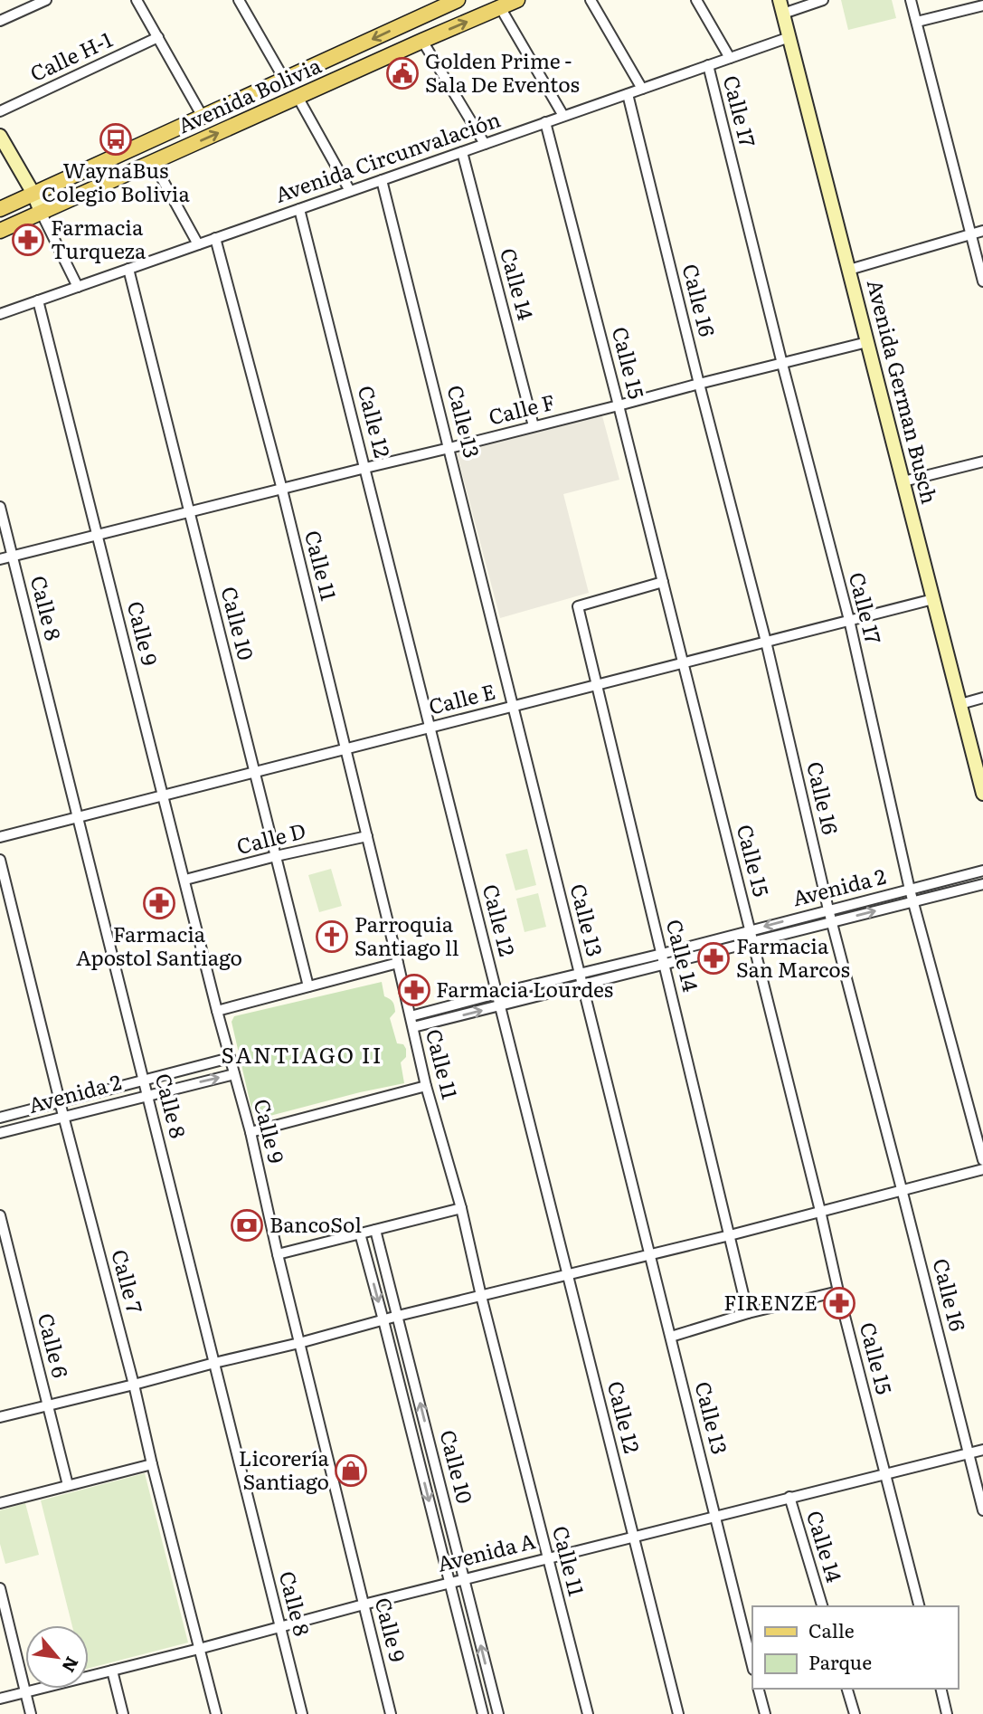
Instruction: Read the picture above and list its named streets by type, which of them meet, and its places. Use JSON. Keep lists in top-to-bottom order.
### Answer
{
  "streets": {
    "main road": ["Avenida Bolivia", "Avenida German Busch"],
    "street": [
      "Calle H-1",
      "Calle 17",
      "Avenida Circunvalación",
      "Calle 14",
      "Calle 16",
      "Calle 15",
      "Calle F",
      "Calle 12",
      "Calle 13",
      "Calle 11",
      "Calle 8",
      "Calle 10",
      "Calle 9",
      "Calle E",
      "Calle D",
      "Avenida 2",
      "Calle 7",
      "Calle 6",
      "Avenida A"
    ]
  },
  "crossings": [
    ["Calle 17", "Avenida Circunvalación"],
    ["Calle 17", "Calle F"],
    ["Calle 17", "Calle E"],
    ["Calle 17", "Avenida 2"],
    ["Avenida Circunvalación", "Calle 14"],
    ["Avenida Circunvalación", "Calle 16"],
    ["Avenida Circunvalación", "Calle 15"],
    ["Avenida Circunvalación", "Avenida German Busch"],
    ["Avenida Circunvalación", "Calle 12"],
    ["Avenida Circunvalación", "Calle 13"],
    ["Avenida Circunvalación", "Calle 11"],
    ["Avenida Circunvalación", "Calle 10"],
    ["Avenida Circunvalación", "Calle 9"],
    ["Calle 14", "Calle 15"],
    ["Calle 14", "Calle F"],
    ["Calle 14", "Calle E"],
    ["Calle 14", "Avenida 2"],
    ["Calle 14", "Avenida A"],
    ["Calle 16", "Calle F"],
    ["Calle 16", "Calle E"],
    ["Calle 16", "Avenida 2"],
    ["Calle 16", "Avenida A"],
    ["Calle 15", "Calle F"],
    ["Calle 15", "Calle E"],
    ["Calle 15", "Avenida 2"],
    ["Calle 15", "Avenida A"],
    ["Avenida German Busch", "Calle F"],
    ["Avenida German Busch", "Calle E"],
    ["Calle F", "Calle 12"],
    ["Calle F", "Calle 13"],
    ["Calle F", "Calle 11"],
    ["Calle F", "Calle 8"],
    ["Calle F", "Calle 10"],
    ["Calle F", "Calle 9"],
    ["Calle 12", "Calle E"],
    ["Calle 12", "Avenida 2"],
    ["Calle 12", "Avenida A"],
    ["Calle 13", "Calle E"],
    ["Calle 13", "Avenida 2"],
    ["Calle 13", "Avenida A"],
    ["Calle 11", "Calle E"],
    ["Calle 11", "Calle D"],
    ["Calle 11", "Avenida 2"],
    ["Calle 11", "Avenida A"],
    ["Calle 8", "Calle E"],
    ["Calle 8", "Avenida 2"],
    ["Calle 8", "Avenida A"],
    ["Calle 10", "Calle E"],
    ["Calle 10", "Calle D"],
    ["Calle 10", "Avenida A"],
    ["Calle 9", "Calle E"],
    ["Calle 9", "Calle D"],
    ["Calle 9", "Avenida 2"],
    ["Calle 9", "Avenida A"],
    ["Avenida 2", "Calle 7"],
    ["Calle 7", "Avenida A"]
  ],
  "districts": ["SANTIAGO II"],
  "places": {
    "public building": ["Golden Prime - Sala De Eventos"],
    "bus stop": ["WaynaBus Colegio Bolivia"],
    "pharmacy": [
      "Farmacia Turqueza",
      "Farmacia Apostol Santiago",
      "Farmacia San Marcos",
      "Farmacia Lourdes",
      "FIRENZE"
    ],
    "church": ["Parroquia Santiago ll"],
    "bank": ["BancoSol"],
    "shop": ["Licorería Santiago"]
  },
  "legend": ["Calle", "Parque"],
  "north": "bottom right"
}
